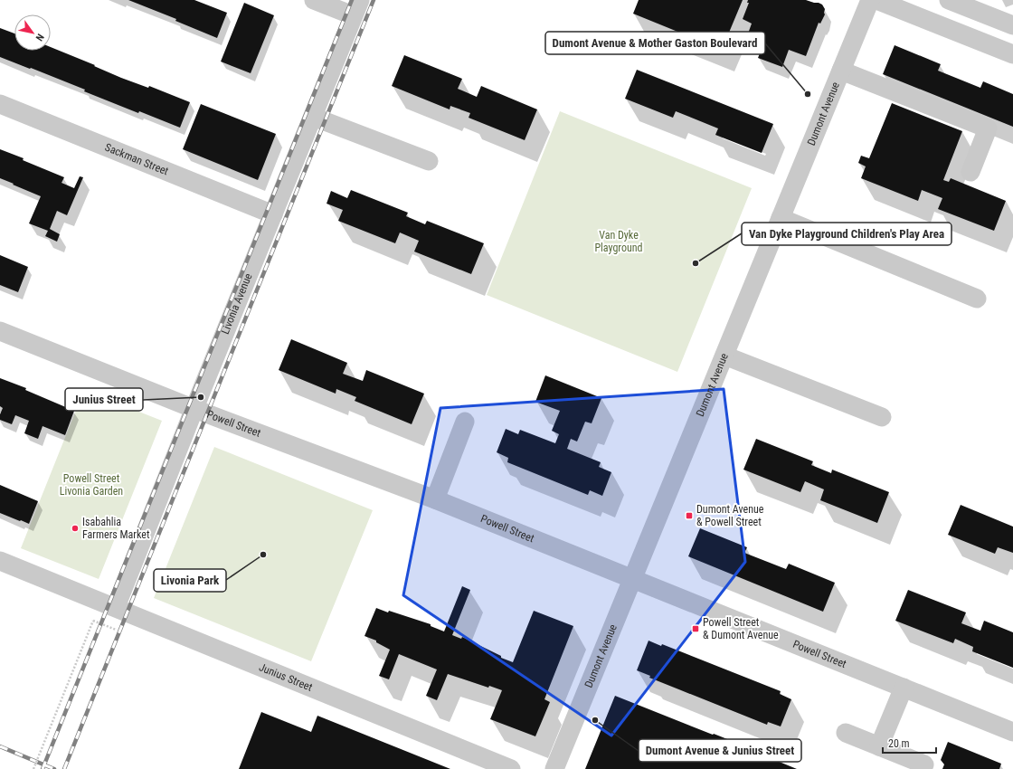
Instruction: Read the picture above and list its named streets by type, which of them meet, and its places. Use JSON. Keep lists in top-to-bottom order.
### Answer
{
  "streets": {
    "street": [
      "Dumont Avenue",
      "Sackman Street",
      "Livonia Avenue",
      "Powell Street",
      "Junius Street"
    ]
  },
  "crossings": [
    ["Dumont Avenue", "Powell Street"],
    ["Sackman Street", "Livonia Avenue"],
    ["Livonia Avenue", "Powell Street"],
    ["Livonia Avenue", "Junius Street"]
  ],
  "parks": ["Van Dyke Playground", "Powell Street Livonia Garden"],
  "places": {
    "other": [
      "Dumont Avenue & Mother Gaston Boulevard",
      "Van Dyke Playground Children's Play Area",
      "Junius Street",
      "Isabahlia Farmers Market",
      "Livonia Park",
      "Dumont Avenue & Junius Street"
    ],
    "transit": ["Dumont Avenue & Powell Street", "Powell Street & Dumont Avenue"]
  },
  "scale_bar": "20 m",
  "north": "bottom right"
}
